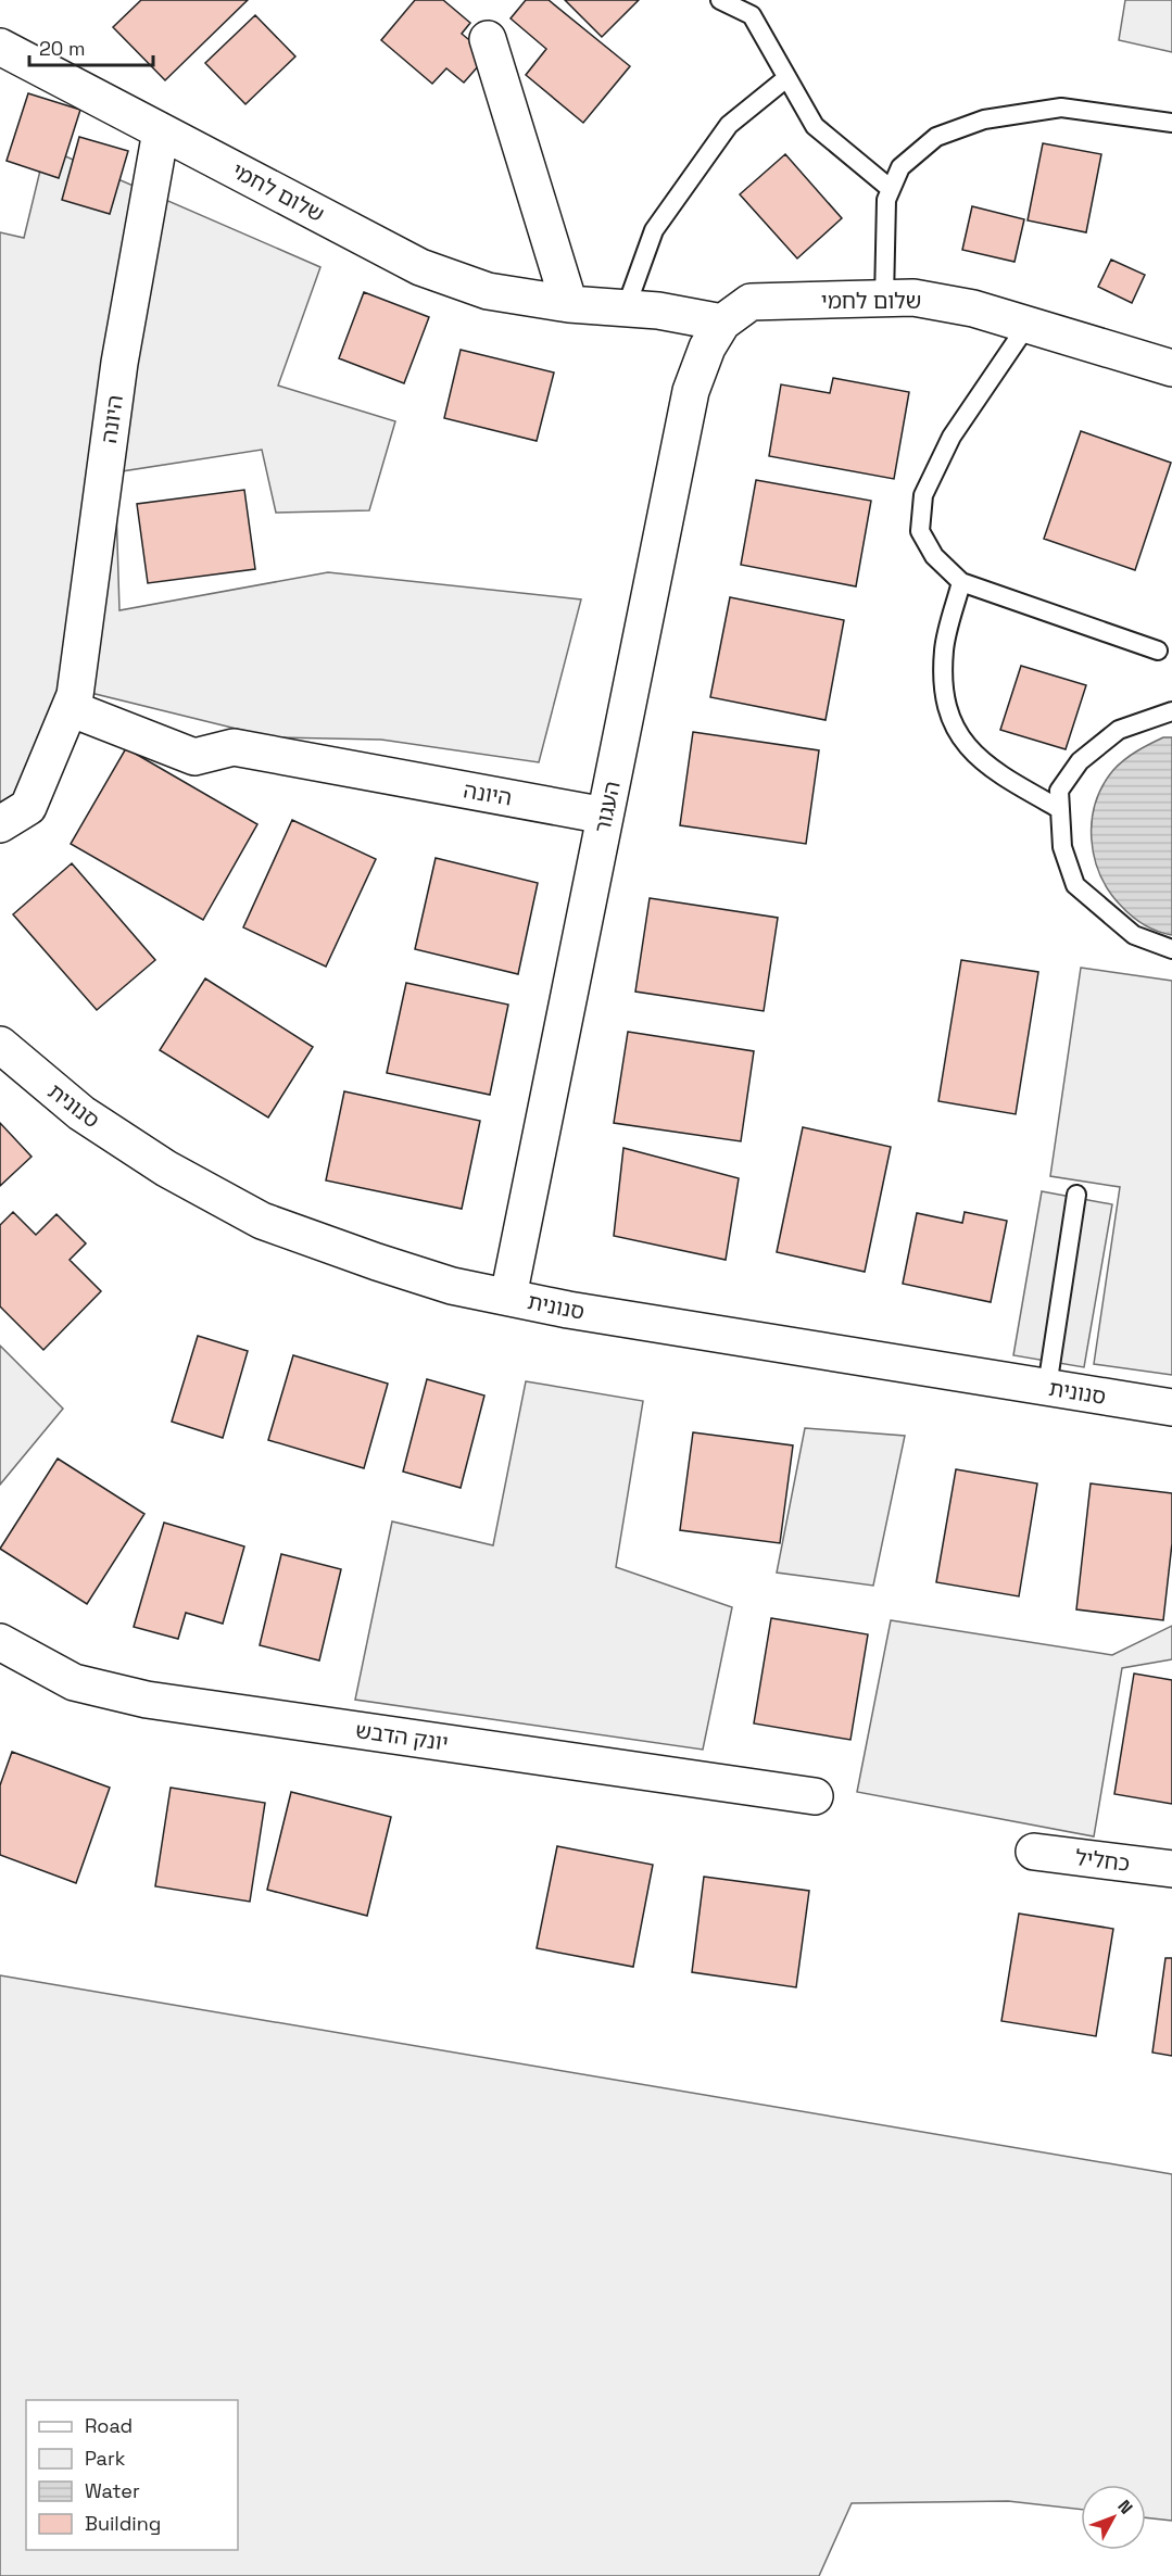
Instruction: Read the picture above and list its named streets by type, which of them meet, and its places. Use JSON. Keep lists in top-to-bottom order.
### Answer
{
  "streets": {
    "street": [
      "שלום לחמי",
      "היונה",
      "העגור",
      "סנונית",
      "יונק הדבש",
      "כחליל"
    ]
  },
  "crossings": [
    ["שלום לחמי", "היונה"],
    ["שלום לחמי", "העגור"],
    ["היונה", "העגור"],
    ["העגור", "סנונית"]
  ],
  "legend": [
    "Road",
    "Park",
    "Water",
    "Building"
  ],
  "scale_bar": "20 m",
  "north": "top right"
}
